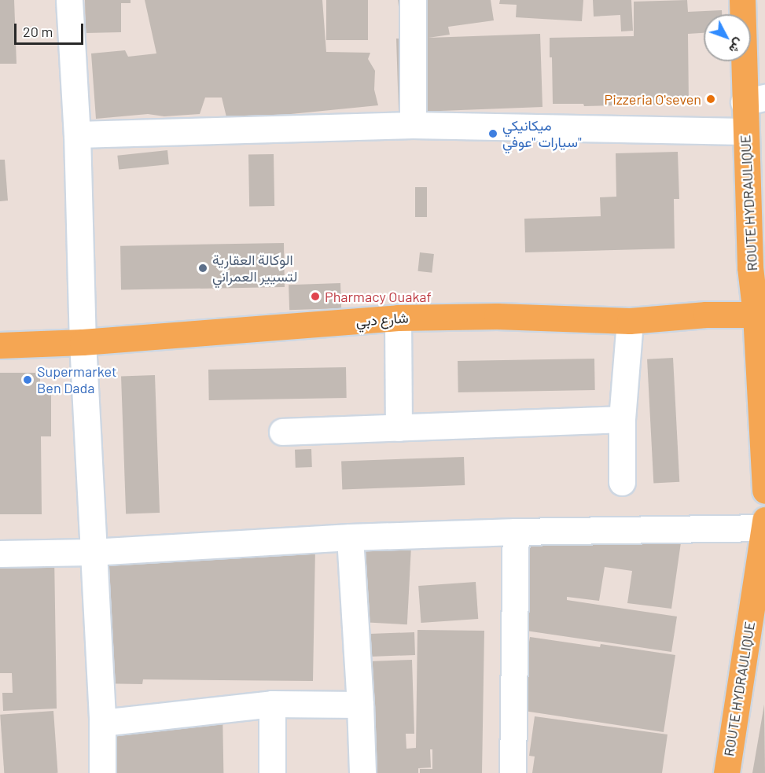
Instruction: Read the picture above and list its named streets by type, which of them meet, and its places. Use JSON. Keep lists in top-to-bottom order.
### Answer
{
  "streets": {
    "main road": ["ROUTE HYDRAULIQUE", "شارع دبي"]
  },
  "crossings": [
    ["ROUTE HYDRAULIQUE", "شارع دبي"]
  ],
  "places": [
    "Pizzeria O'seven",
    "ميكانيكي سيارات \"عوفي\"",
    "الوكالة العقارية لتسيير العمراني",
    "Pharmacy Ouakaf",
    "Supermarket Ben Dada"
  ],
  "scale_bar": "20 m",
  "north": "bottom right"
}
